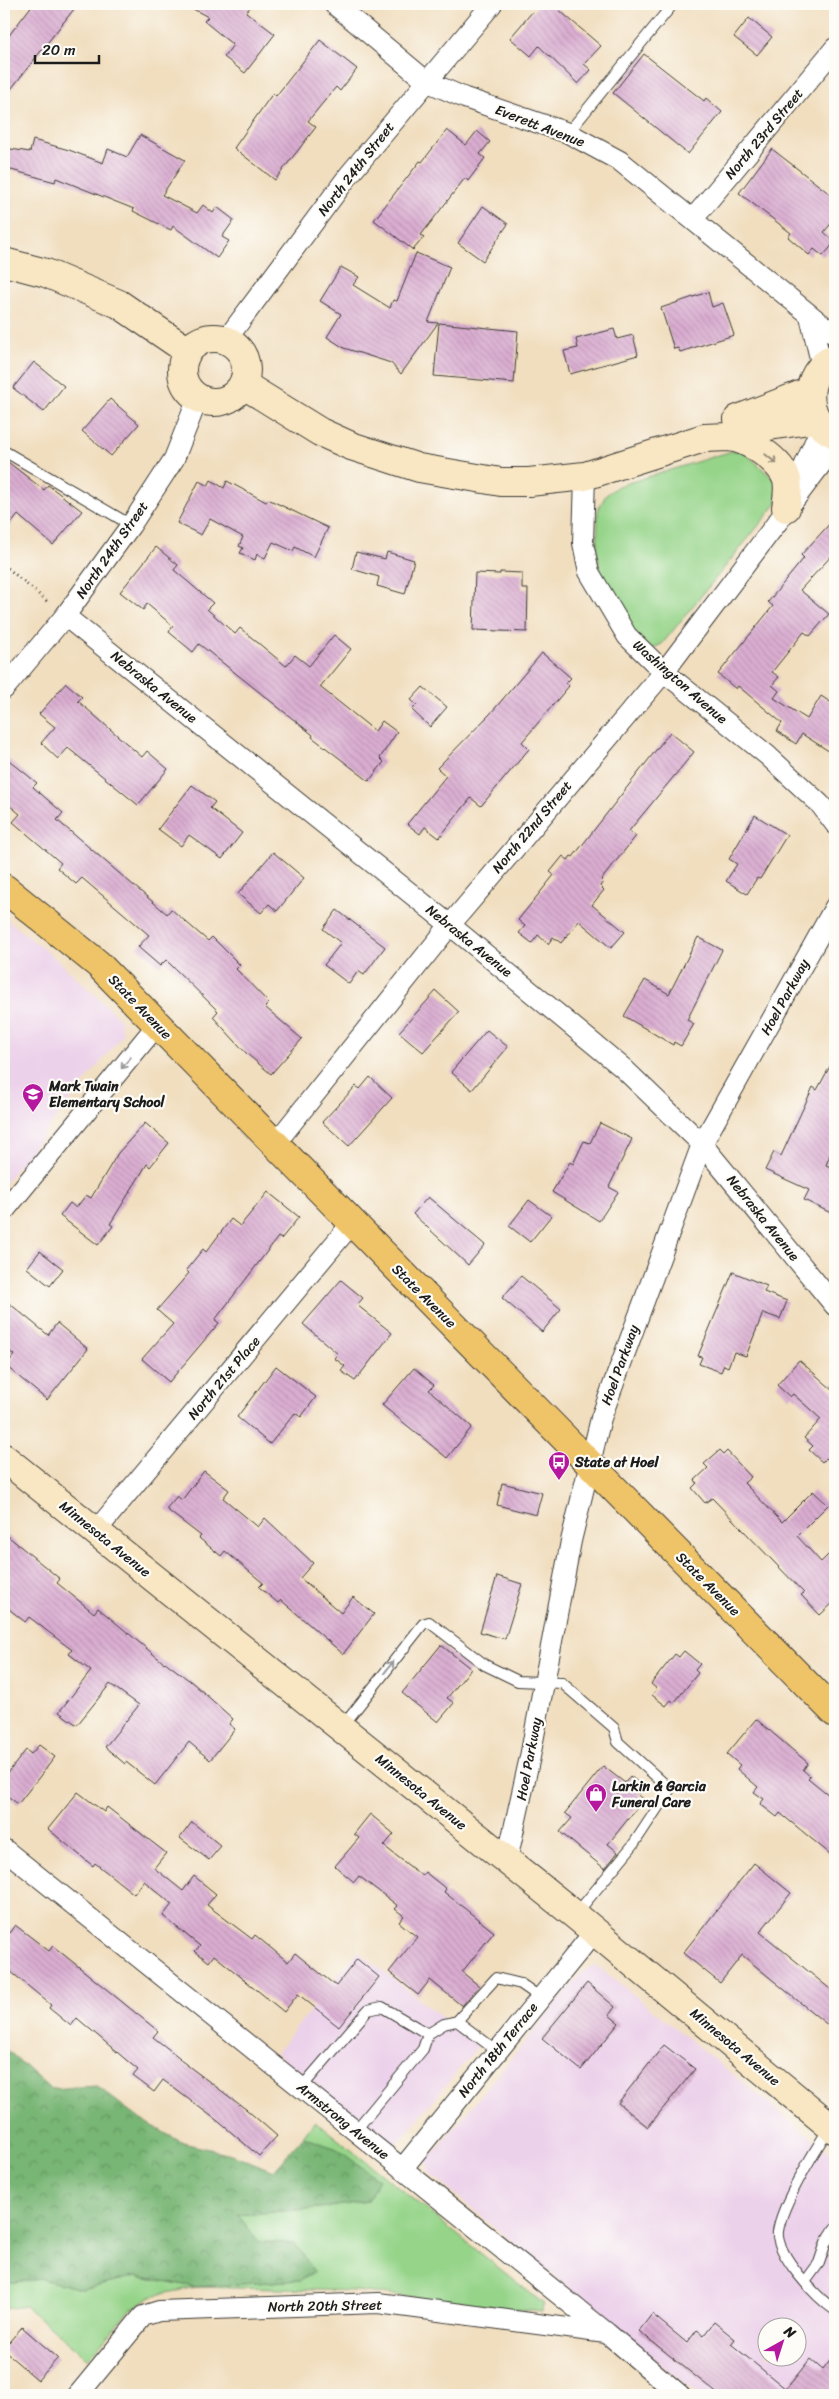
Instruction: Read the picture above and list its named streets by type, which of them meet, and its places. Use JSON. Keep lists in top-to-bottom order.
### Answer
{
  "streets": {
    "main road": ["State Avenue"],
    "street": [
      "Everett Avenue",
      "North 23rd Street",
      "North 24th Street",
      "Washington Avenue",
      "Nebraska Avenue",
      "North 22nd Street",
      "Hoel Parkway",
      "North 21st Place",
      "Minnesota Avenue",
      "North 18th Terrace",
      "Armstrong Avenue",
      "North 20th Street"
    ]
  },
  "crossings": [
    ["Everett Avenue", "North 23rd Street"],
    ["Everett Avenue", "North 24th Street"],
    ["North 24th Street", "Nebraska Avenue"],
    ["Washington Avenue", "North 22nd Street"],
    ["Nebraska Avenue", "North 22nd Street"],
    ["Nebraska Avenue", "Hoel Parkway"],
    ["North 22nd Street", "State Avenue"],
    ["Hoel Parkway", "State Avenue"],
    ["Hoel Parkway", "Minnesota Avenue"],
    ["State Avenue", "North 21st Place"],
    ["North 21st Place", "Minnesota Avenue"],
    ["Minnesota Avenue", "North 18th Terrace"],
    ["North 18th Terrace", "Armstrong Avenue"],
    ["Armstrong Avenue", "North 20th Street"]
  ],
  "places": {
    "school or university": ["Mark Twain Elementary School"],
    "bus stop": ["State at Hoel"],
    "shop": ["Larkin & Garcia Funeral Care"]
  },
  "scale_bar": "20 m",
  "north": "top right"
}
